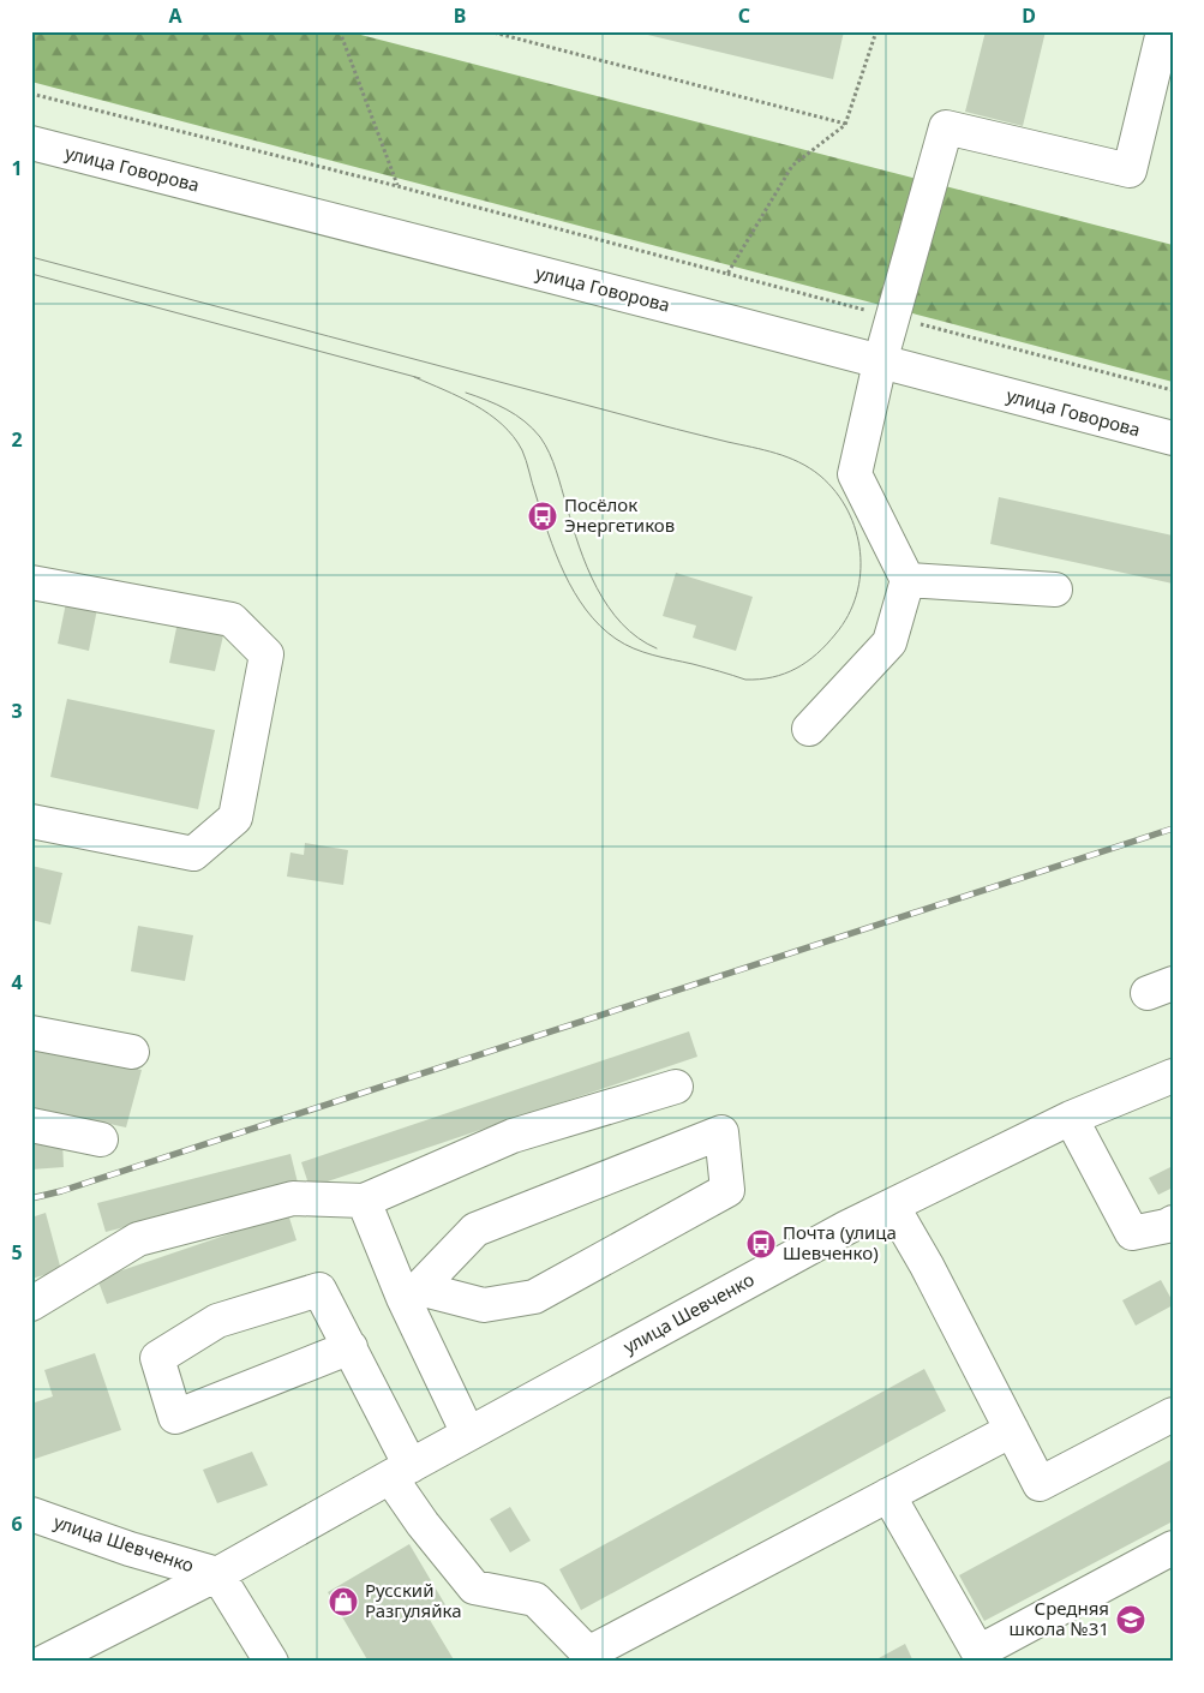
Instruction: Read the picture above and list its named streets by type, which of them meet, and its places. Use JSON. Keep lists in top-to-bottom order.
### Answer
{
  "streets": {
    "street": ["улица Говорова", "улица Шевченко"]
  },
  "places": {
    "bus stop": ["Посёлок Энергетиков", "Почта (улица Шевченко)"],
    "shop": ["Русский Разгуляйка"],
    "school or university": ["Средняя школа №31"]
  },
  "grid": {
    "columns": [
      "A",
      "B",
      "C",
      "D"
    ],
    "rows": [
      "1",
      "2",
      "3",
      "4",
      "5",
      "6"
    ]
  }
}
